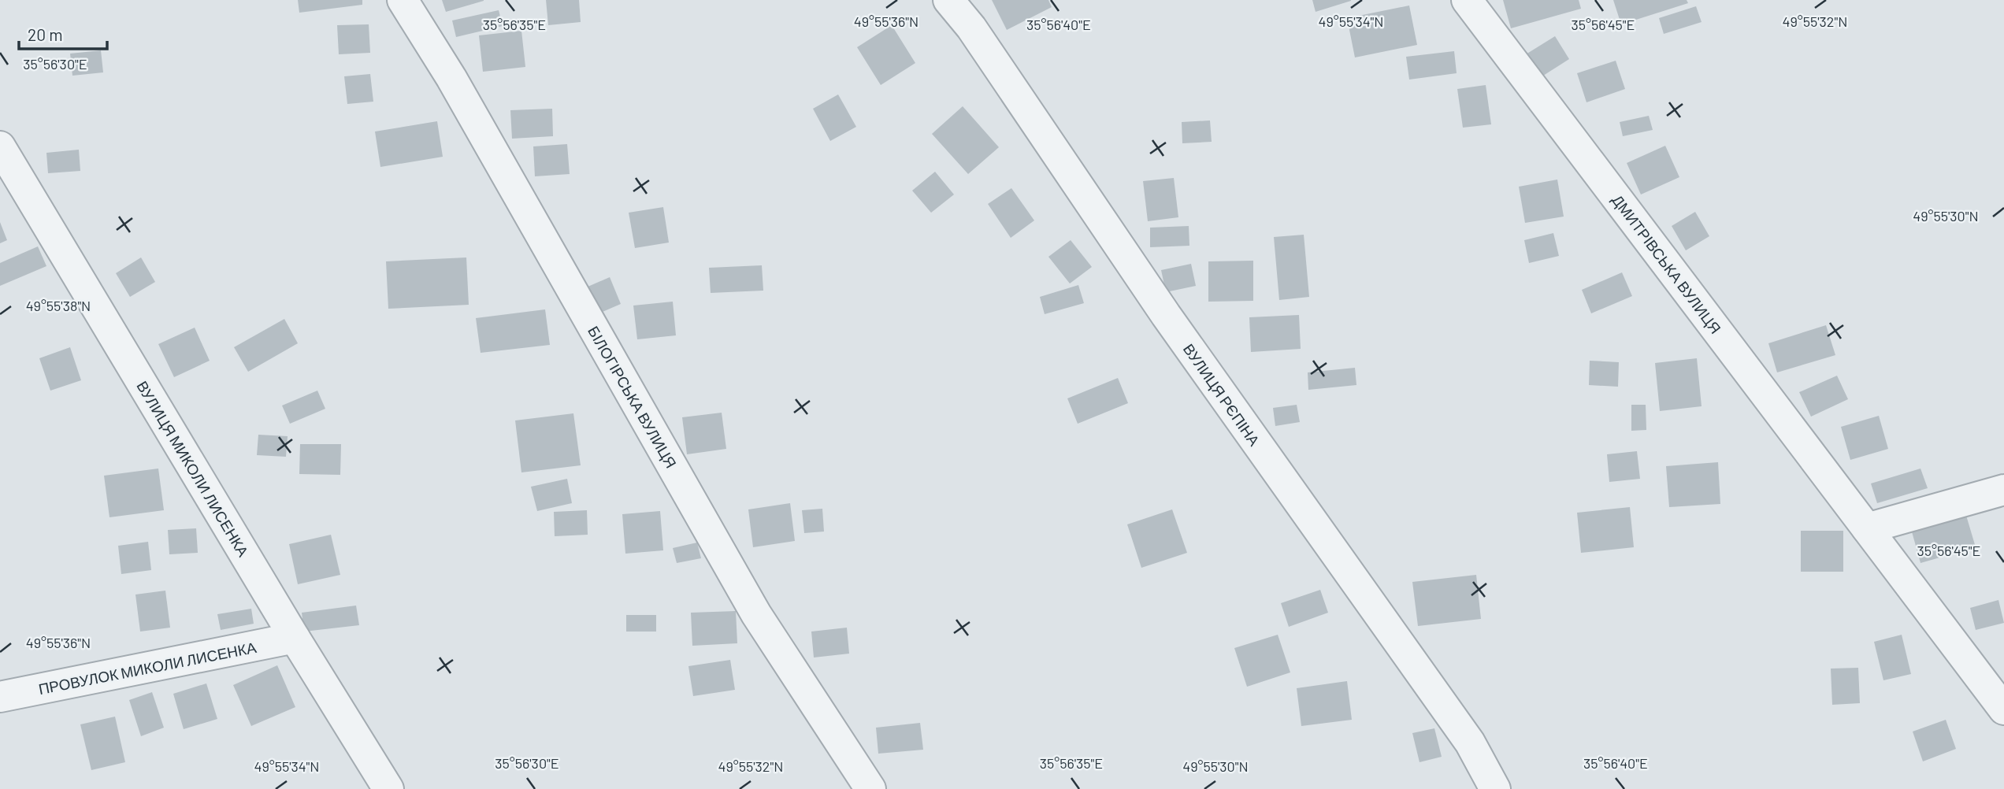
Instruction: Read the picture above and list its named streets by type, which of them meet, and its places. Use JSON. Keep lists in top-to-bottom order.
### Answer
{
  "streets": {
    "street": [
      "ДМИТРІВСЬКА ВУЛИЦЯ",
      "ВУЛИЦЯ РЄПІНА",
      "БІЛОГІРСЬКА ВУЛИЦЯ",
      "ВУЛИЦЯ МИКОЛИ ЛИСЕНКА",
      "ПРОВУЛОК МИКОЛИ ЛИСЕНКА"
    ]
  },
  "crossings": [
    ["ВУЛИЦЯ МИКОЛИ ЛИСЕНКА", "ПРОВУЛОК МИКОЛИ ЛИСЕНКА"]
  ],
  "scale_bar": "20 m",
  "coordinates": [
    "49°55'36\"N",
    "49°55'34\"N",
    "49°55'32\"N",
    "35°56'35\"E",
    "35°56'40\"E",
    "35°56'45\"E",
    "35°56'30\"E",
    "49°55'30\"N",
    "49°55'38\"N"
  ]
}
